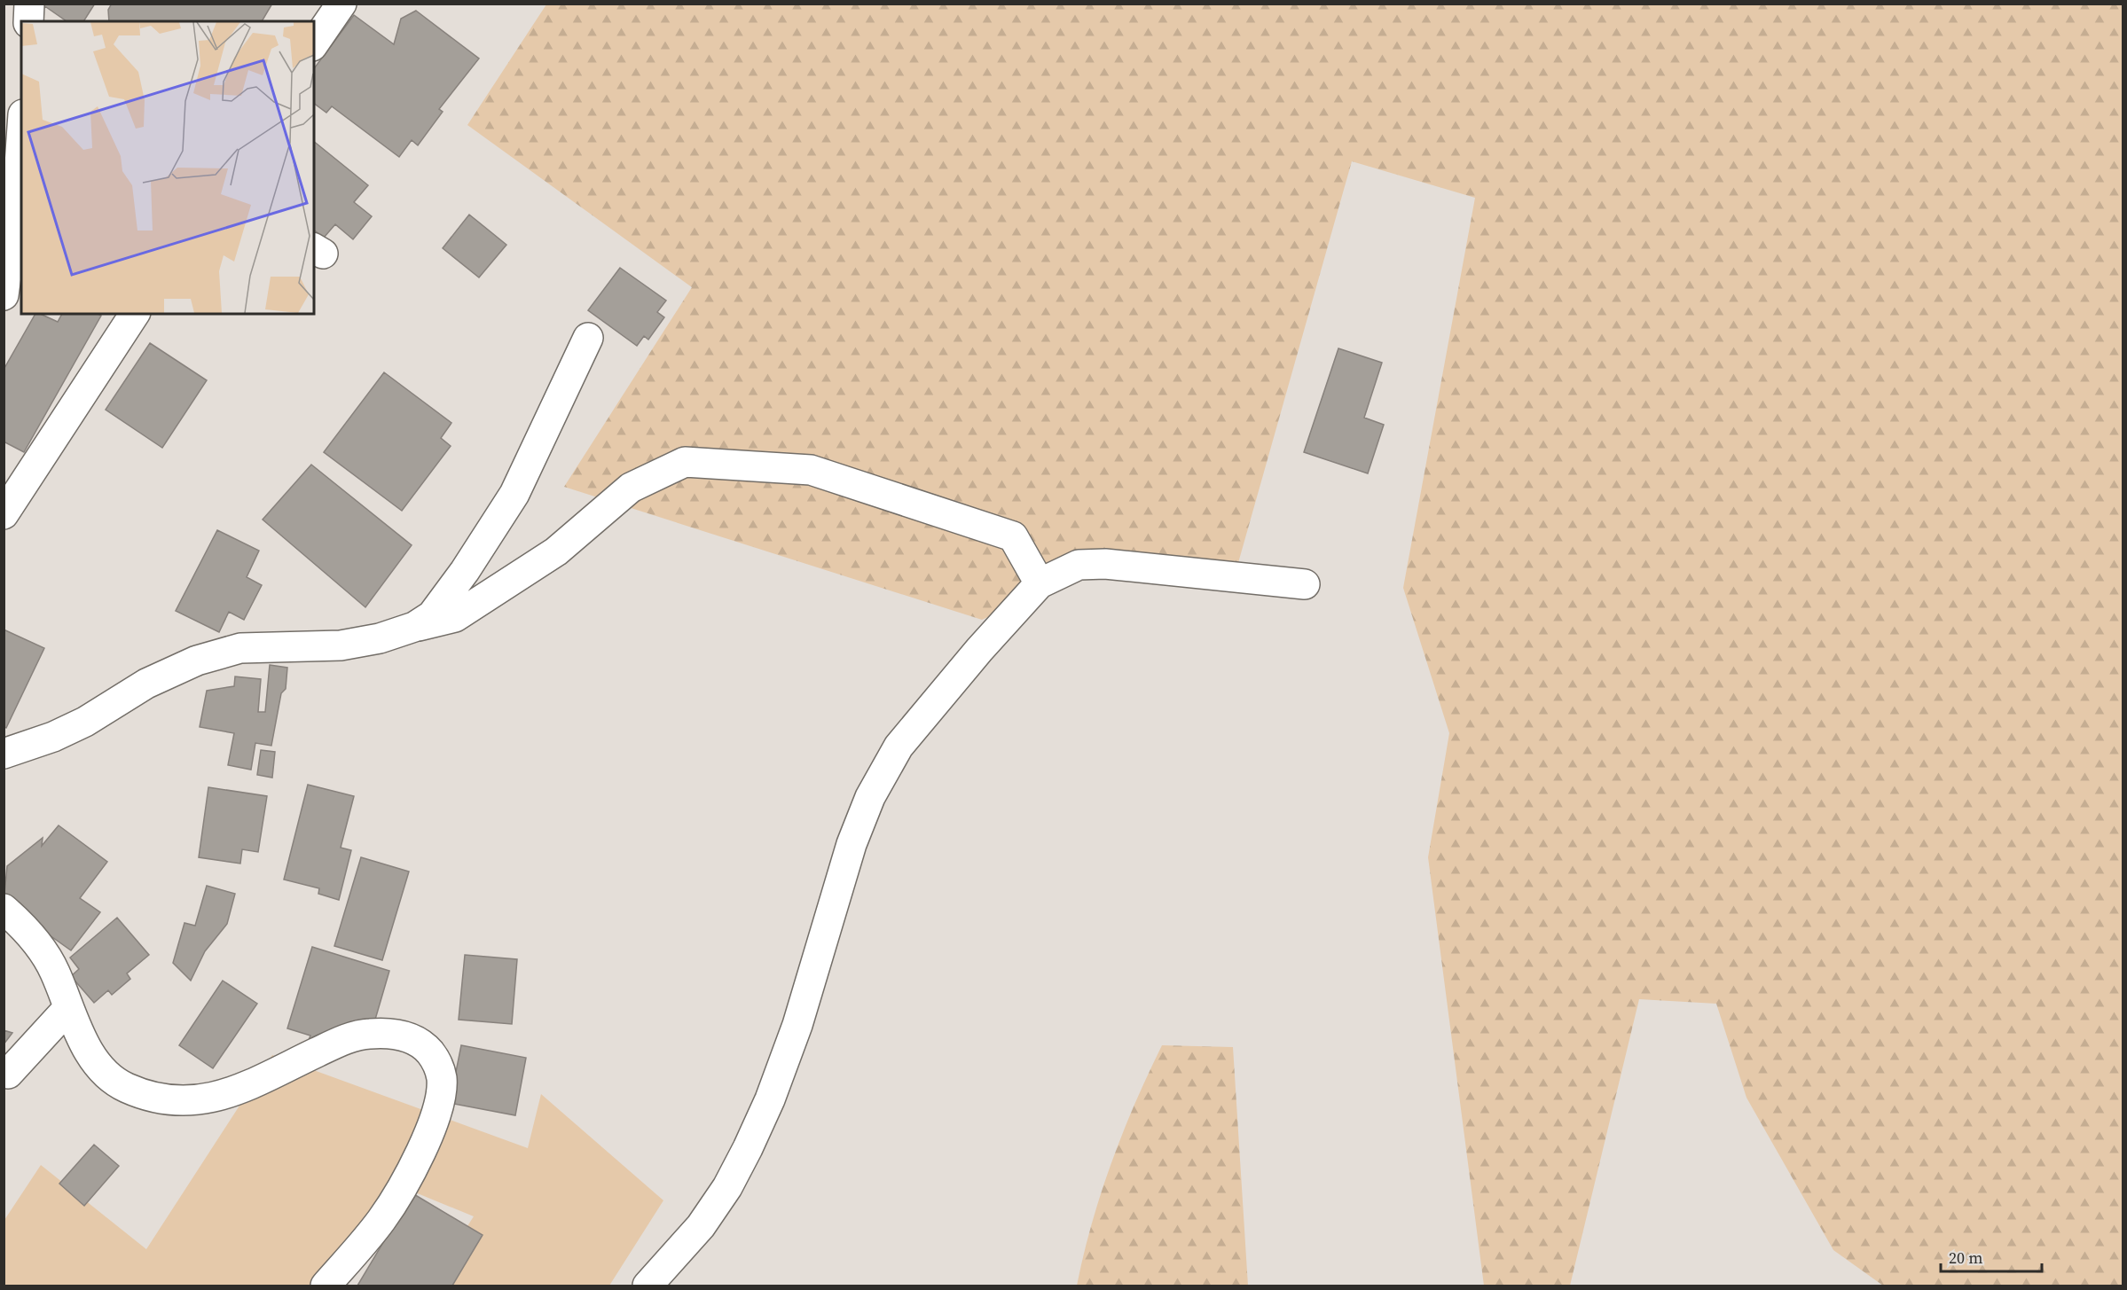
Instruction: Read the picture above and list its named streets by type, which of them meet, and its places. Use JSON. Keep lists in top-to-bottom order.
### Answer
{
  "scale_bar": "20 m"
}
